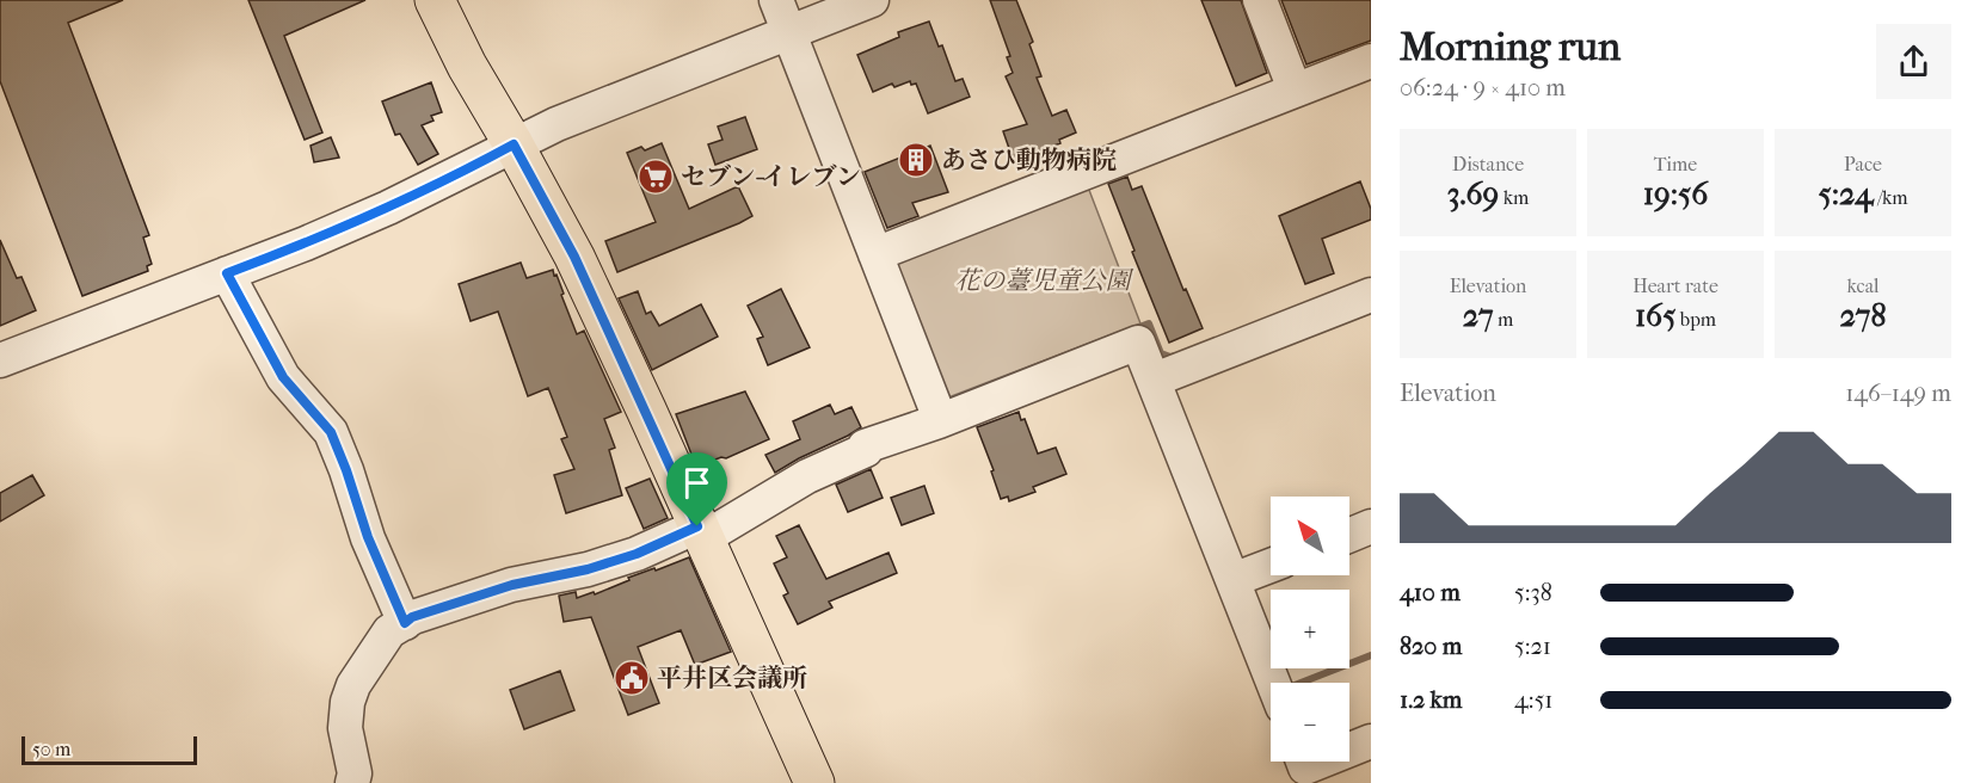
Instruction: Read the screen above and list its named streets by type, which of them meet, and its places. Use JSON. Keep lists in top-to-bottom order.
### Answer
{
  "parks": ["花の薹児童公園"],
  "places": {
    "building": ["あさひ動物病院"],
    "supermarket": ["セブン-イレブン"],
    "public building": ["平井区会議所"]
  },
  "scale_bar": "50 m",
  "north": "top left",
  "page": {
    "heading": ["Morning run", "06:24 · 9 × 410 m"],
    "stats": [
      ["Distance", "3.69 km"],
      ["Time", "19:56"],
      ["Pace", "5:24 /km"],
      ["Elevation", "27 m"],
      ["Heart rate", "165 bpm"],
      ["kcal", "278"]
    ],
    "chart": ["Elevation", "146–149 m"],
    "map_buttons": ["+", "−"],
    "list": [
      {
        "name": "410 m",
        "note": "5:38"
      },
      {
        "name": "820 m",
        "note": "5:21"
      },
      {
        "name": "1.2 km",
        "note": "4:51"
      }
    ],
    "scale": "50 m"
  }
}
